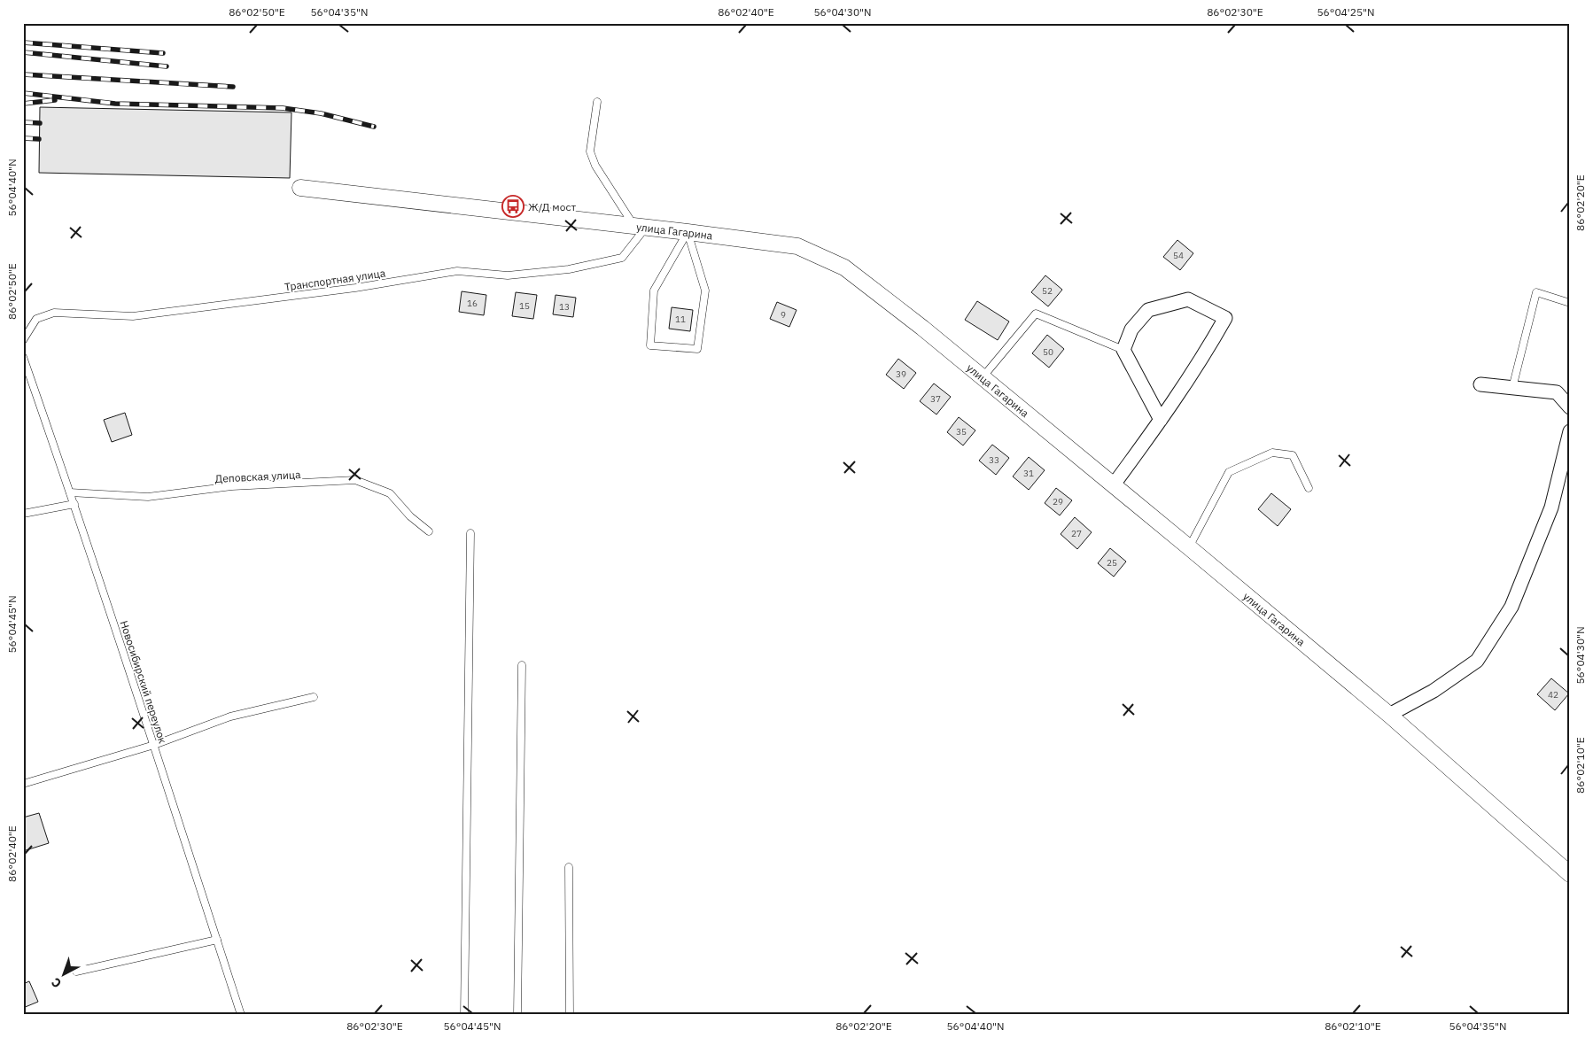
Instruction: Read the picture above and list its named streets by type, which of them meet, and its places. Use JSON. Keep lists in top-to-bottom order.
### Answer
{
  "streets": {
    "street": ["улица Гагарина"],
    "lane": ["Транспортная улица", "Деповская улица", "Новосибирский переулок"]
  },
  "crossings": [
    ["улица Гагарина", "Транспортная улица"],
    ["Деповская улица", "Новосибирский переулок"]
  ],
  "places": {
    "bus stop": ["Ж/Д мост"]
  },
  "house_numbers": [
    "54",
    "52",
    "16",
    "15",
    "13",
    "9",
    "11",
    "50",
    "39",
    "37",
    "35",
    "33",
    "31",
    "29",
    "27",
    "25",
    "42"
  ],
  "north": "bottom left",
  "coordinates": [
    "86°02'50\"E",
    "56°04'35\"N",
    "86°02'40\"E",
    "56°04'30\"N",
    "86°02'30\"E",
    "56°04'25\"N",
    "56°04'40\"N",
    "86°02'20\"E",
    "56°04'45\"N",
    "86°02'10\"E"
  ]
}
